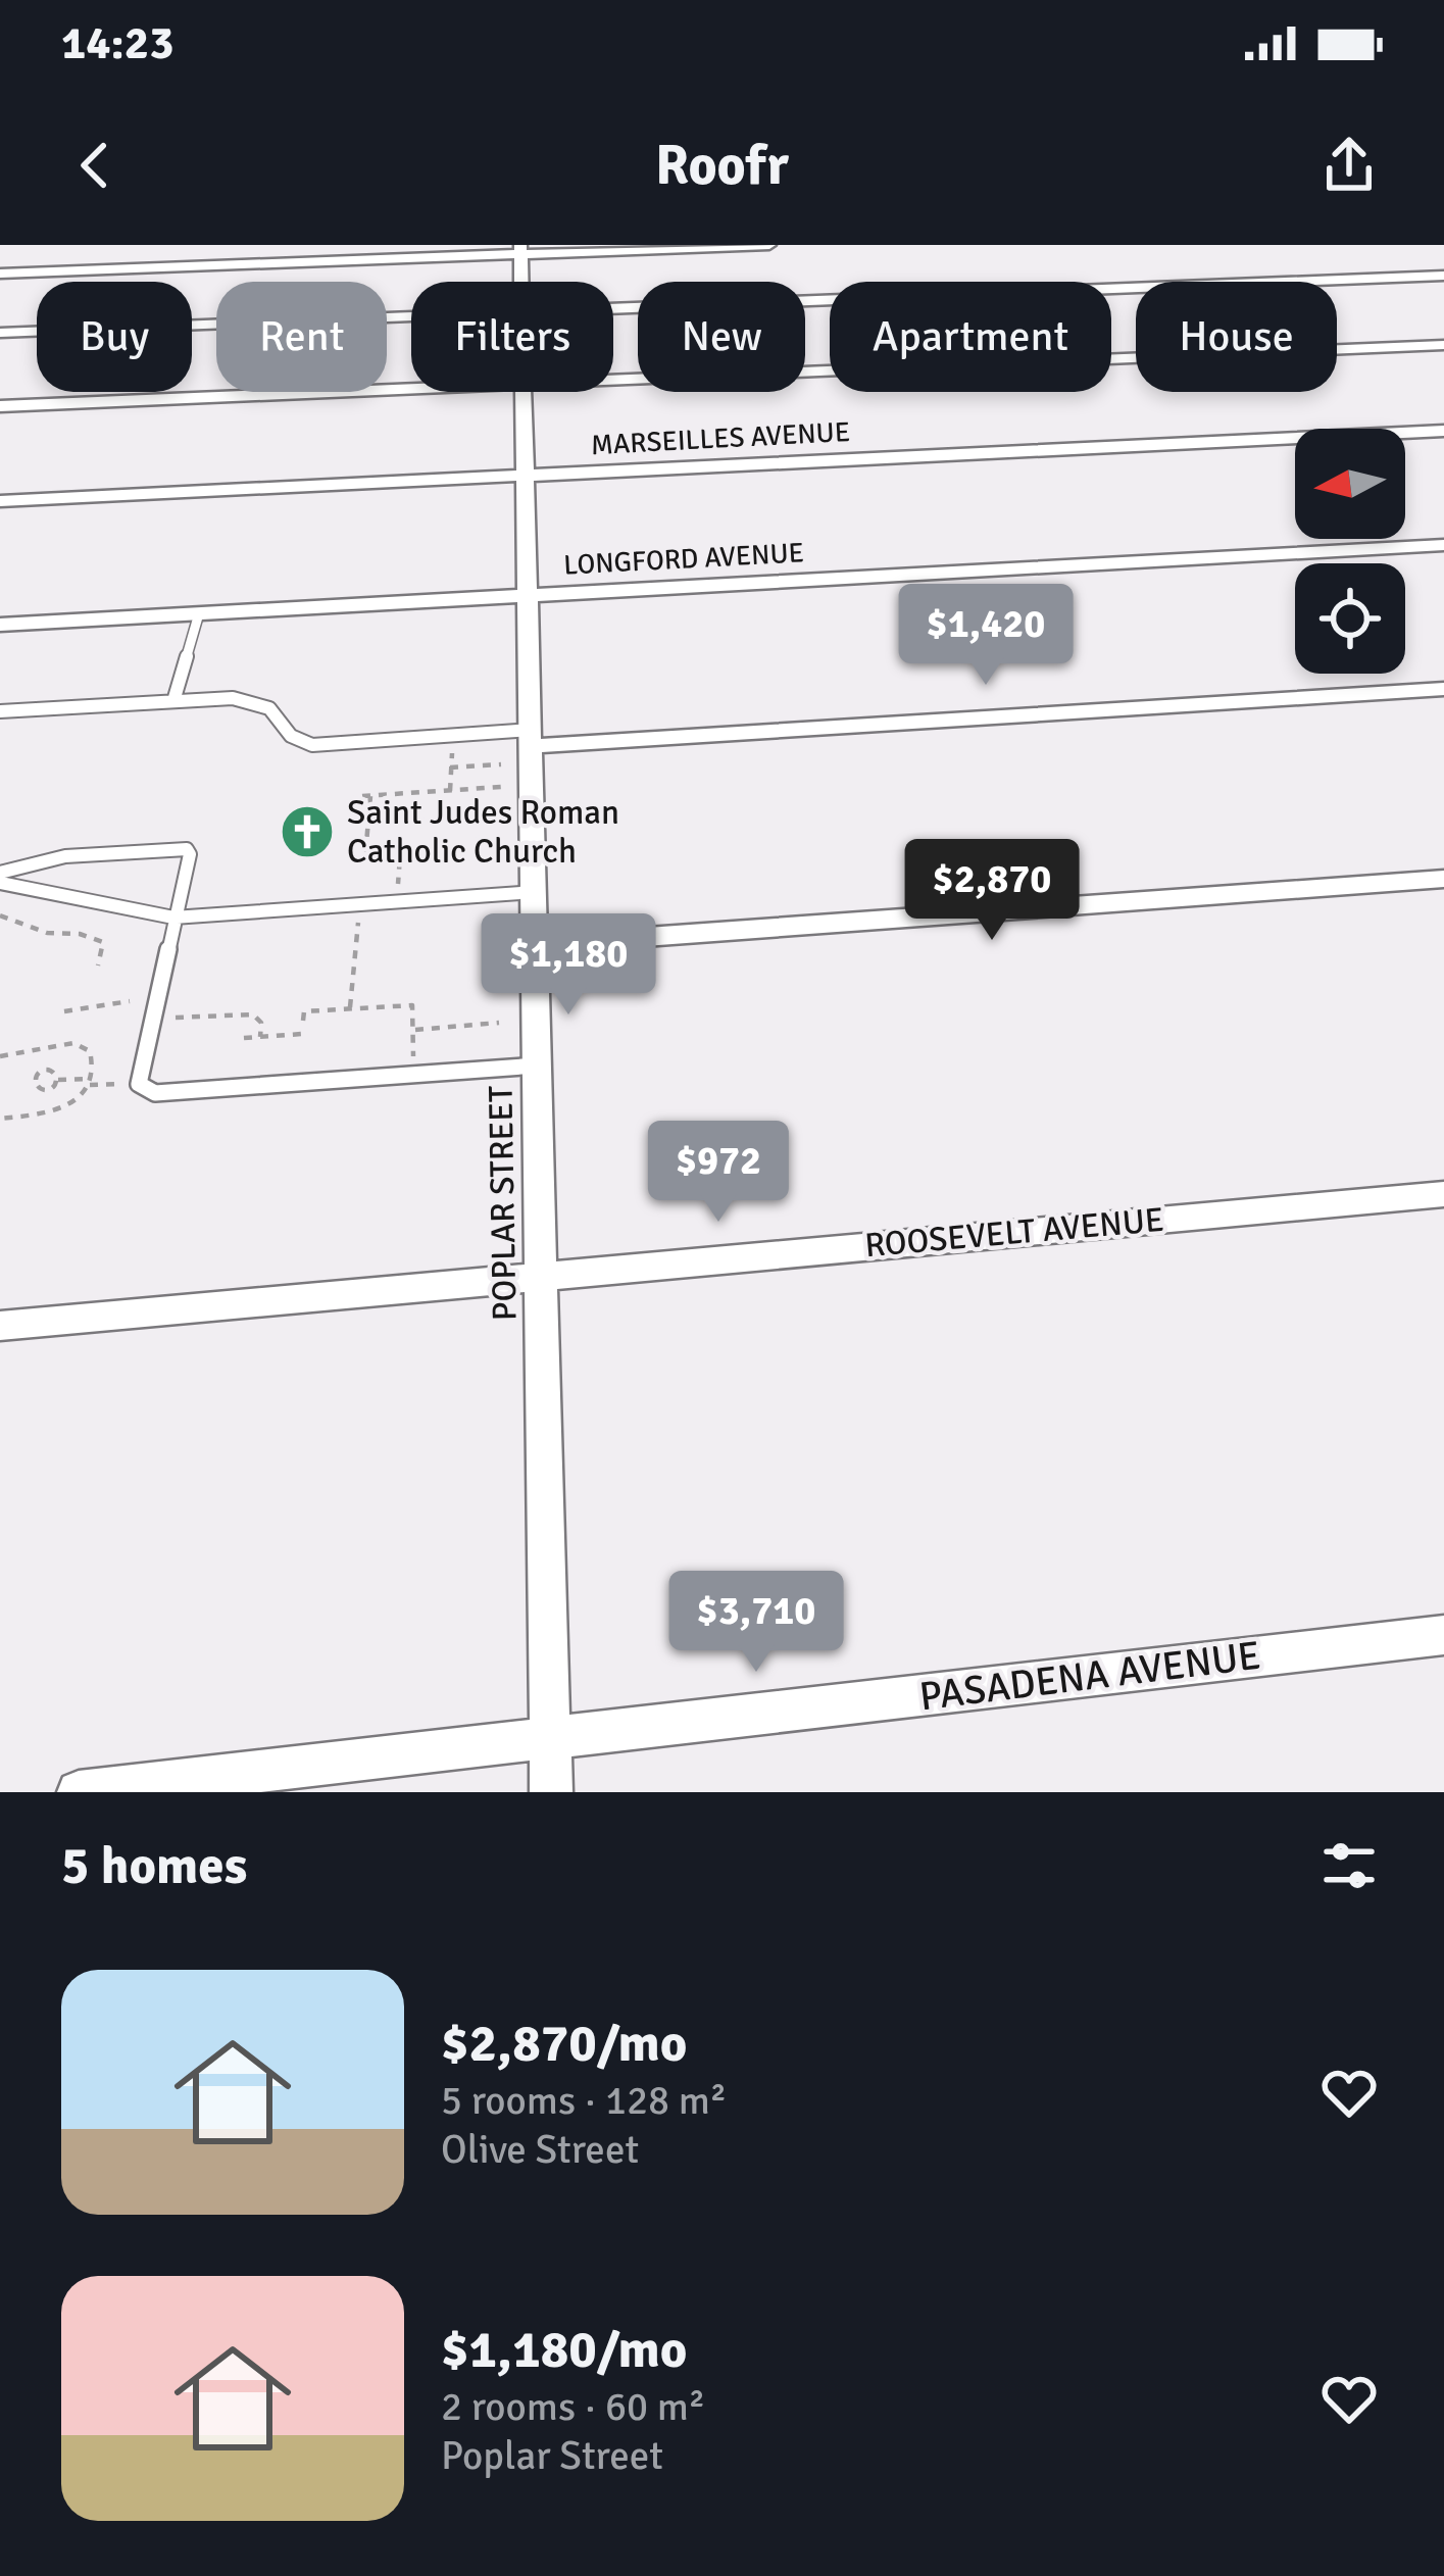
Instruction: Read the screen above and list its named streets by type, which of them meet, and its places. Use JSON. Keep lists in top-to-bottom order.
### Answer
{
  "streets": {
    "street": [
      "MARSEILLES AVENUE",
      "LONGFORD AVENUE",
      "POPLAR STREET",
      "ROOSEVELT AVENUE",
      "PASADENA AVENUE"
    ]
  },
  "crossings": [
    ["MARSEILLES AVENUE", "POPLAR STREET"],
    ["LONGFORD AVENUE", "POPLAR STREET"],
    ["POPLAR STREET", "ROOSEVELT AVENUE"],
    ["POPLAR STREET", "PASADENA AVENUE"]
  ],
  "places": {
    "church": ["Saint Judes Roman Catholic Church"]
  },
  "north": "left",
  "page": {
    "status": "14:23",
    "header": "Roofr",
    "chip": [
      "Buy",
      "Rent",
      "Filters",
      "New",
      "Apartment",
      "House"
    ],
    "price": [
      "$1,420",
      "$2,870",
      "$1,180",
      "$972",
      "$3,710"
    ],
    "heading": "5 homes",
    "list": [
      {
        "name": "$2,870/mo",
        "note": "5 rooms · 128 m² · Olive Street"
      },
      {
        "name": "$1,180/mo",
        "note": "2 rooms · 60 m² · Poplar Street"
      }
    ]
  }
}
